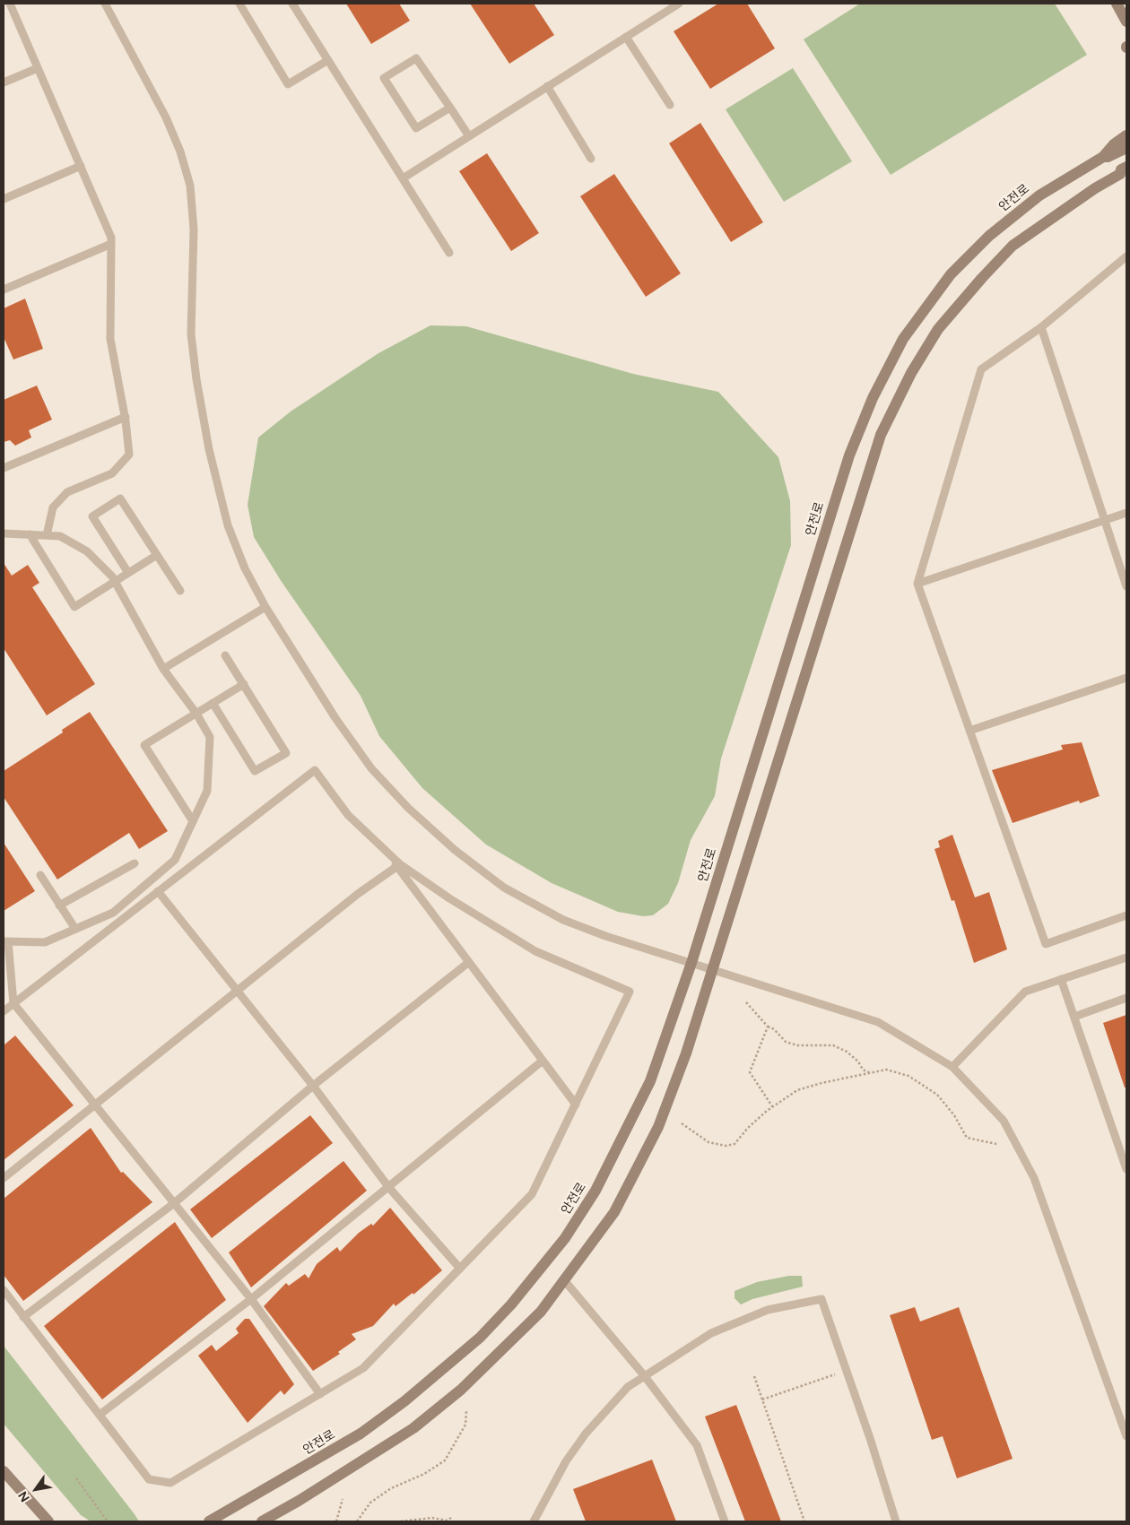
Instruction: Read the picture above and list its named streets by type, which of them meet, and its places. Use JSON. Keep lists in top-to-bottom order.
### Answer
{
  "streets": {
    "street": ["안전로"]
  },
  "north": "bottom left"
}
